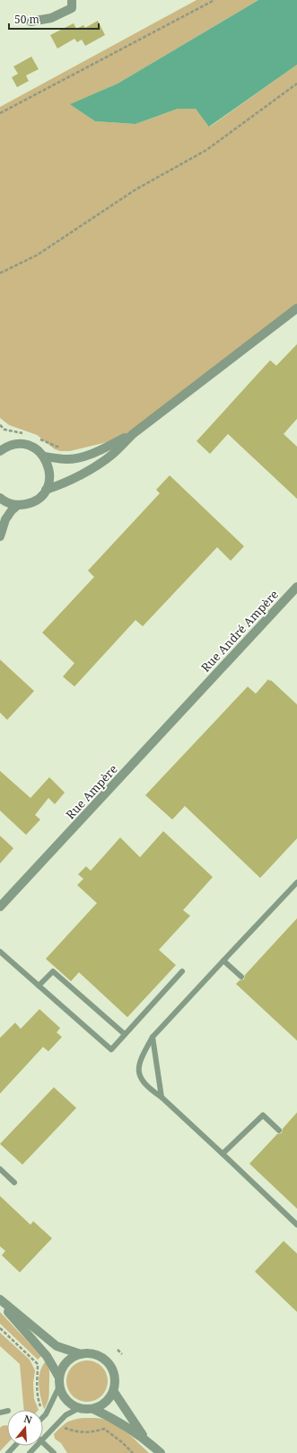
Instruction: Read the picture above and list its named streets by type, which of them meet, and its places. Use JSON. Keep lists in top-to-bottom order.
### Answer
{
  "streets": {
    "street": ["Rue André Ampère", "Rue Ampère"]
  },
  "crossings": [
    ["Rue André Ampère", "Rue Ampère"]
  ],
  "scale_bar": "50 m",
  "north": "top"
}
